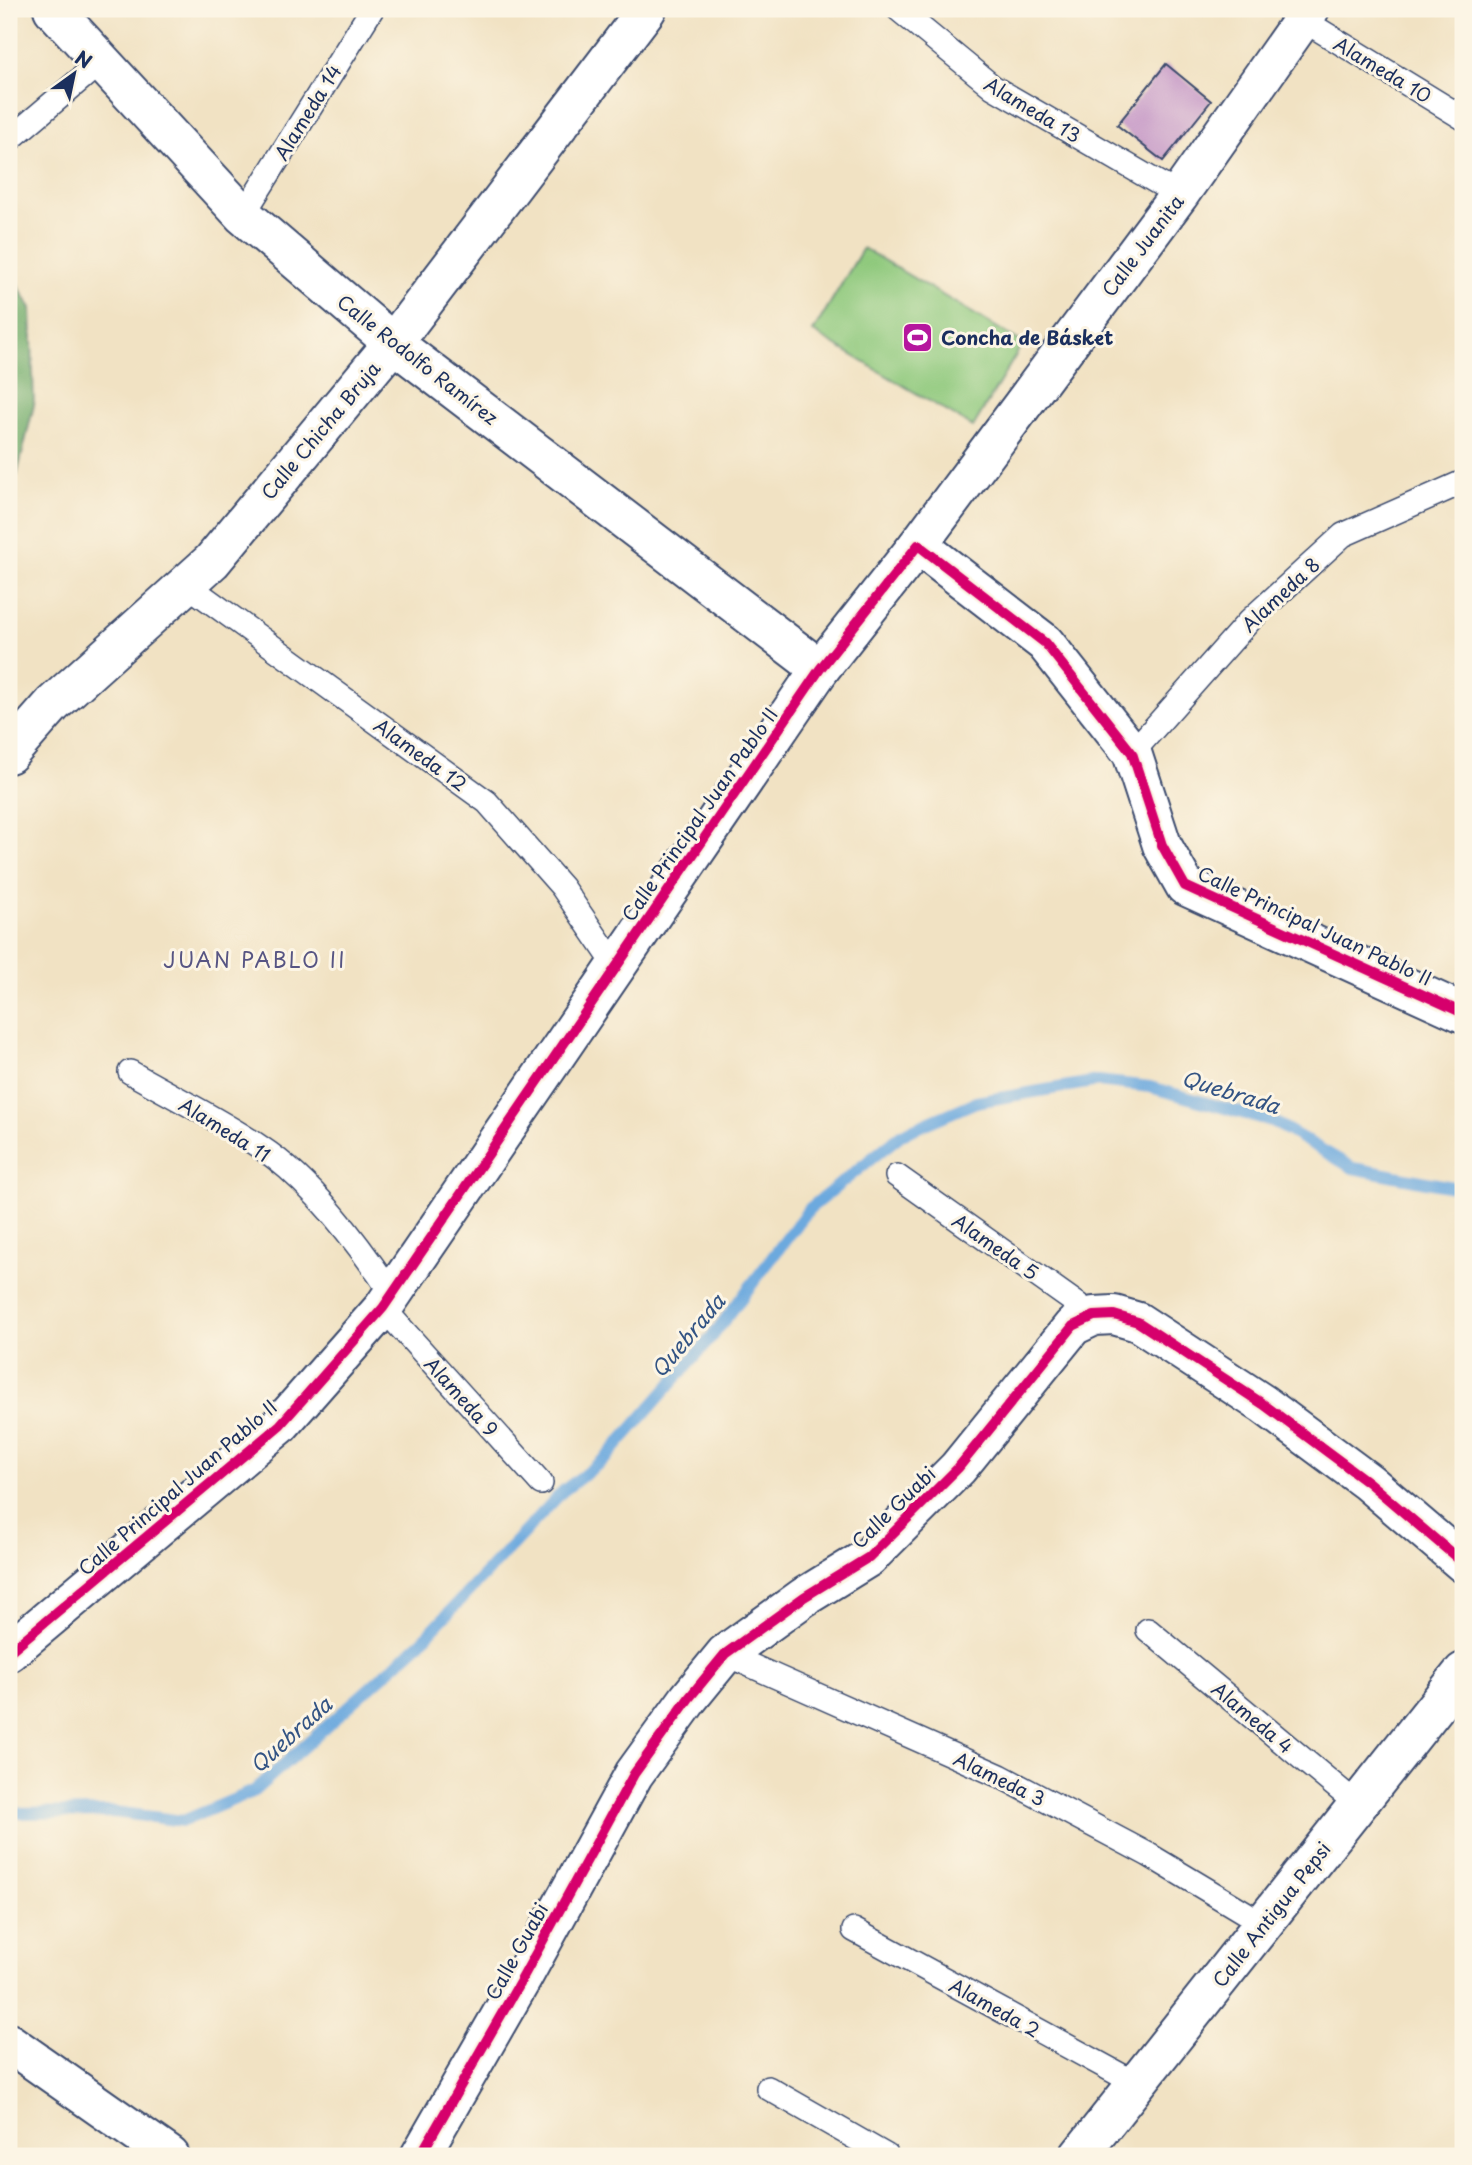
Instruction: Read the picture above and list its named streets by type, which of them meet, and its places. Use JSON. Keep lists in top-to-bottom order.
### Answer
{
  "streets": {
    "street": [
      "Calle Juanita",
      "Calle Rodolfo Ramírez",
      "Calle Chicha Bruja",
      "Calle Principal Juan Pablo II",
      "Calle Guabi",
      "Calle Antigua Pepsi"
    ],
    "lane": [
      "Alameda 10",
      "Alameda 13",
      "Alameda 14",
      "Alameda 8",
      "Alameda 12",
      "Alameda 11",
      "Alameda 5",
      "Alameda 9",
      "Alameda 4",
      "Alameda 3",
      "Alameda 2"
    ]
  },
  "crossings": [
    ["Alameda 10", "Calle Juanita"],
    ["Alameda 13", "Calle Juanita"],
    ["Alameda 14", "Calle Rodolfo Ramírez"],
    ["Calle Juanita", "Calle Principal Juan Pablo II"],
    ["Calle Rodolfo Ramírez", "Calle Chicha Bruja"],
    ["Calle Rodolfo Ramírez", "Calle Principal Juan Pablo II"],
    ["Calle Chicha Bruja", "Alameda 12"],
    ["Alameda 8", "Calle Principal Juan Pablo II"],
    ["Alameda 12", "Calle Principal Juan Pablo II"],
    ["Calle Principal Juan Pablo II", "Alameda 11"],
    ["Calle Principal Juan Pablo II", "Alameda 9"],
    ["Alameda 11", "Alameda 9"],
    ["Alameda 5", "Calle Guabi"],
    ["Calle Guabi", "Alameda 3"],
    ["Alameda 4", "Calle Antigua Pepsi"],
    ["Alameda 3", "Calle Antigua Pepsi"],
    ["Calle Antigua Pepsi", "Alameda 2"]
  ],
  "districts": ["JUAN PABLO II"],
  "water": ["Quebrada"],
  "places": {
    "sports": ["Concha de Básket"]
  },
  "north": "top right"
}
